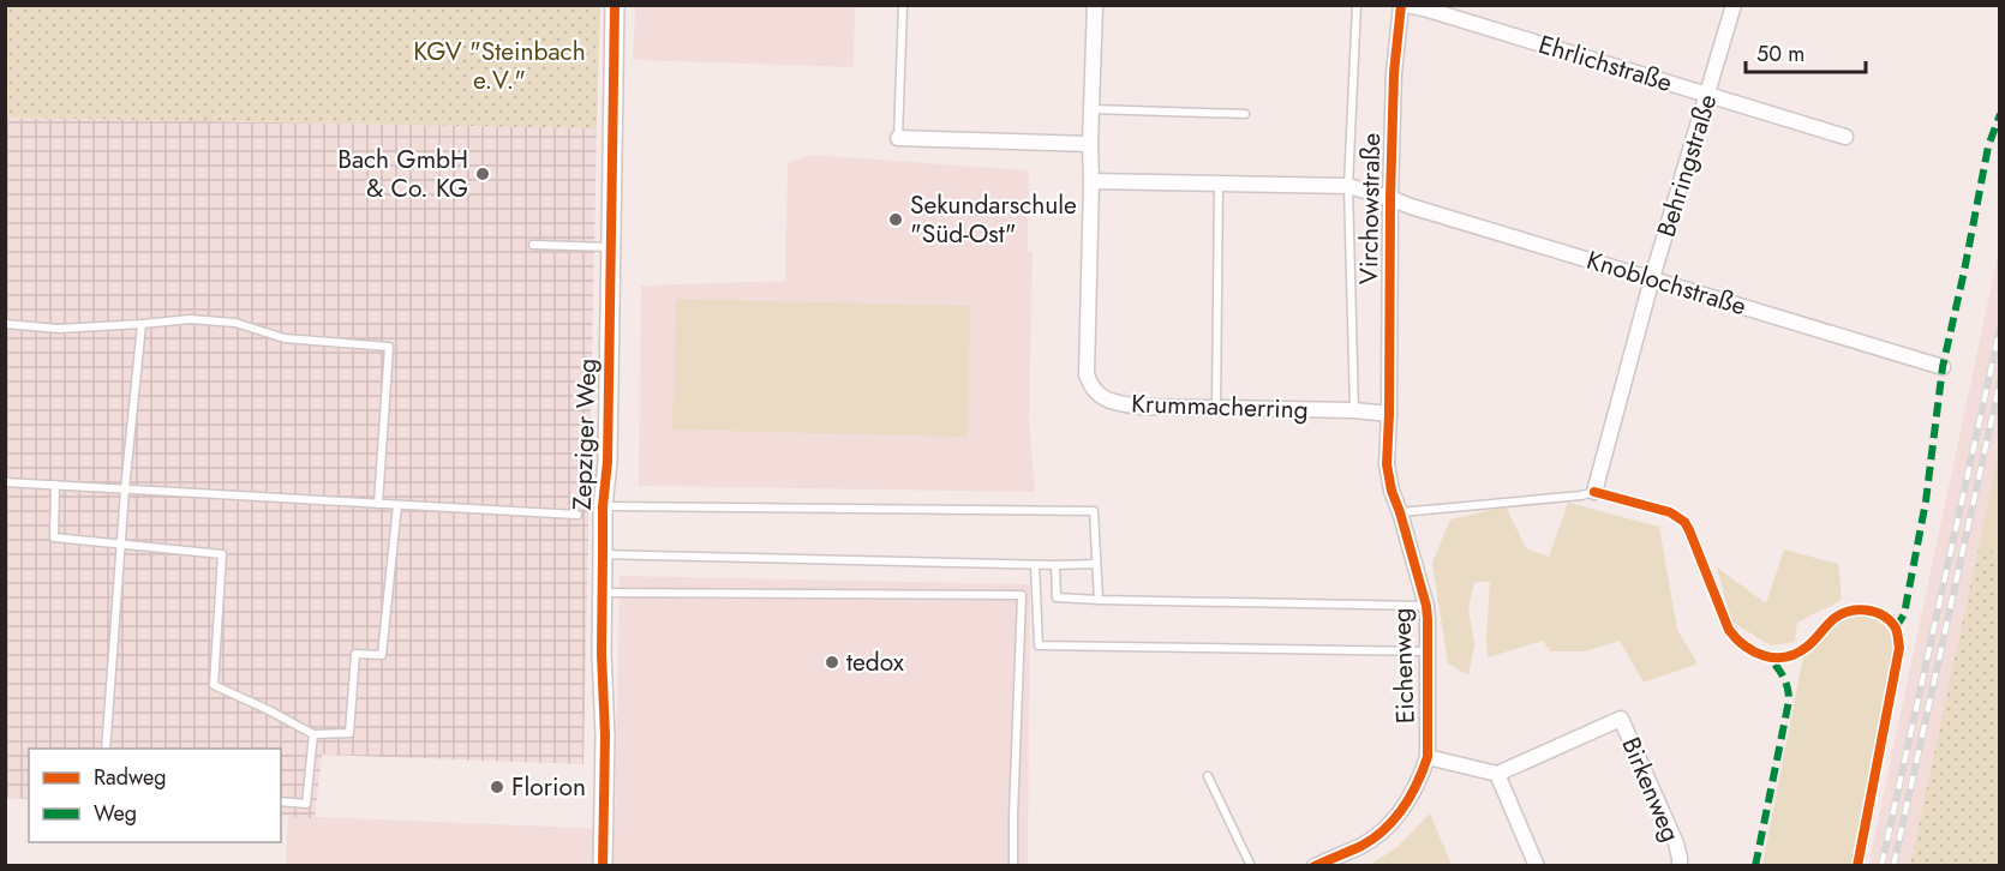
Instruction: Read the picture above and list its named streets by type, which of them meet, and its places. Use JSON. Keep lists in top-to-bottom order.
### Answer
{
  "streets": {
    "street": [
      "Ehrlichstraße",
      "Behringstraße",
      "Virchowstraße",
      "Knoblochstraße",
      "Krummacherring",
      "Zepziger Weg",
      "Eichenweg",
      "Birkenweg"
    ]
  },
  "crossings": [
    ["Ehrlichstraße", "Behringstraße"],
    ["Behringstraße", "Knoblochstraße"],
    ["Virchowstraße", "Knoblochstraße"],
    ["Virchowstraße", "Krummacherring"],
    ["Virchowstraße", "Eichenweg"],
    ["Krummacherring", "Eichenweg"]
  ],
  "parks": ["KGV \"Steinbach e.V.\""],
  "places": [
    "Bach GmbH & Co. KG",
    "Sekundarschule \"Süd-Ost\"",
    "tedox",
    "Florion"
  ],
  "legend": ["Radweg", "Weg"],
  "scale_bar": "50 m"
}
